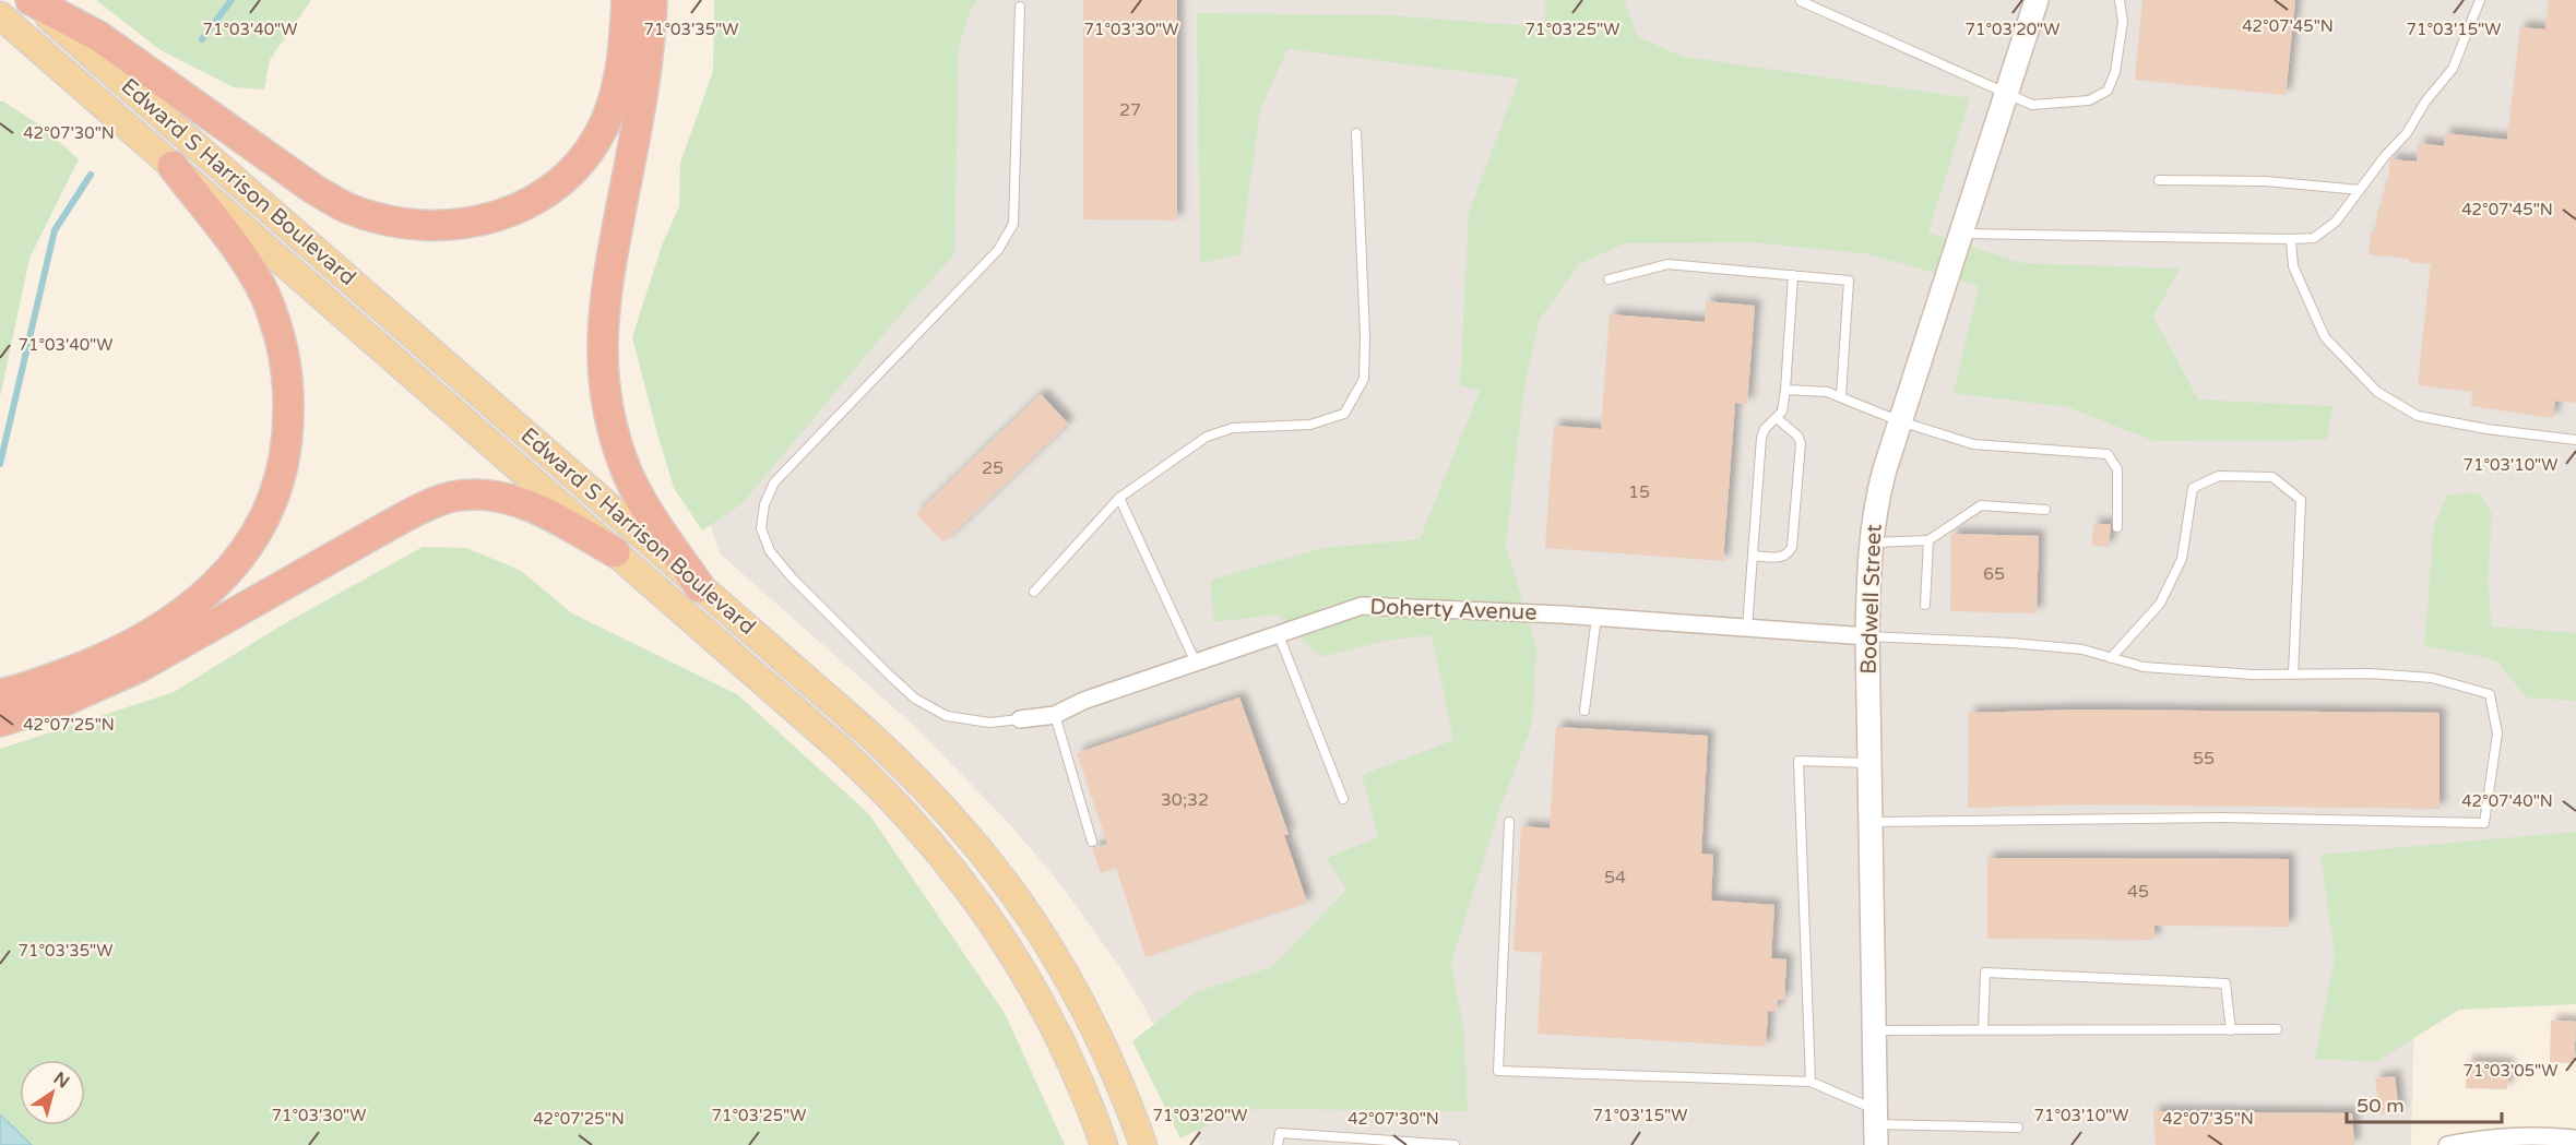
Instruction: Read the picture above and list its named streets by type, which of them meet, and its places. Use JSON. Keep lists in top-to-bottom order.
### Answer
{
  "streets": {
    "main road": ["Edward S Harrison Boulevard"],
    "street": ["Bodwell Street", "Doherty Avenue"]
  },
  "crossings": [
    ["Bodwell Street", "Doherty Avenue"]
  ],
  "house_numbers": [
    "27",
    "25",
    "15",
    "65",
    "55",
    "30;32",
    "54",
    "45"
  ],
  "scale_bar": "50 m",
  "north": "top right",
  "coordinates": [
    "42°07'45\"N",
    "71°03'40\"W",
    "71°03'35\"W",
    "71°03'30\"W",
    "71°03'25\"W",
    "71°03'20\"W",
    "71°03'15\"W",
    "42°07'30\"N",
    "71°03'10\"W",
    "42°07'25\"N",
    "42°07'40\"N",
    "71°03'05\"W",
    "42°07'35\"N"
  ]
}
